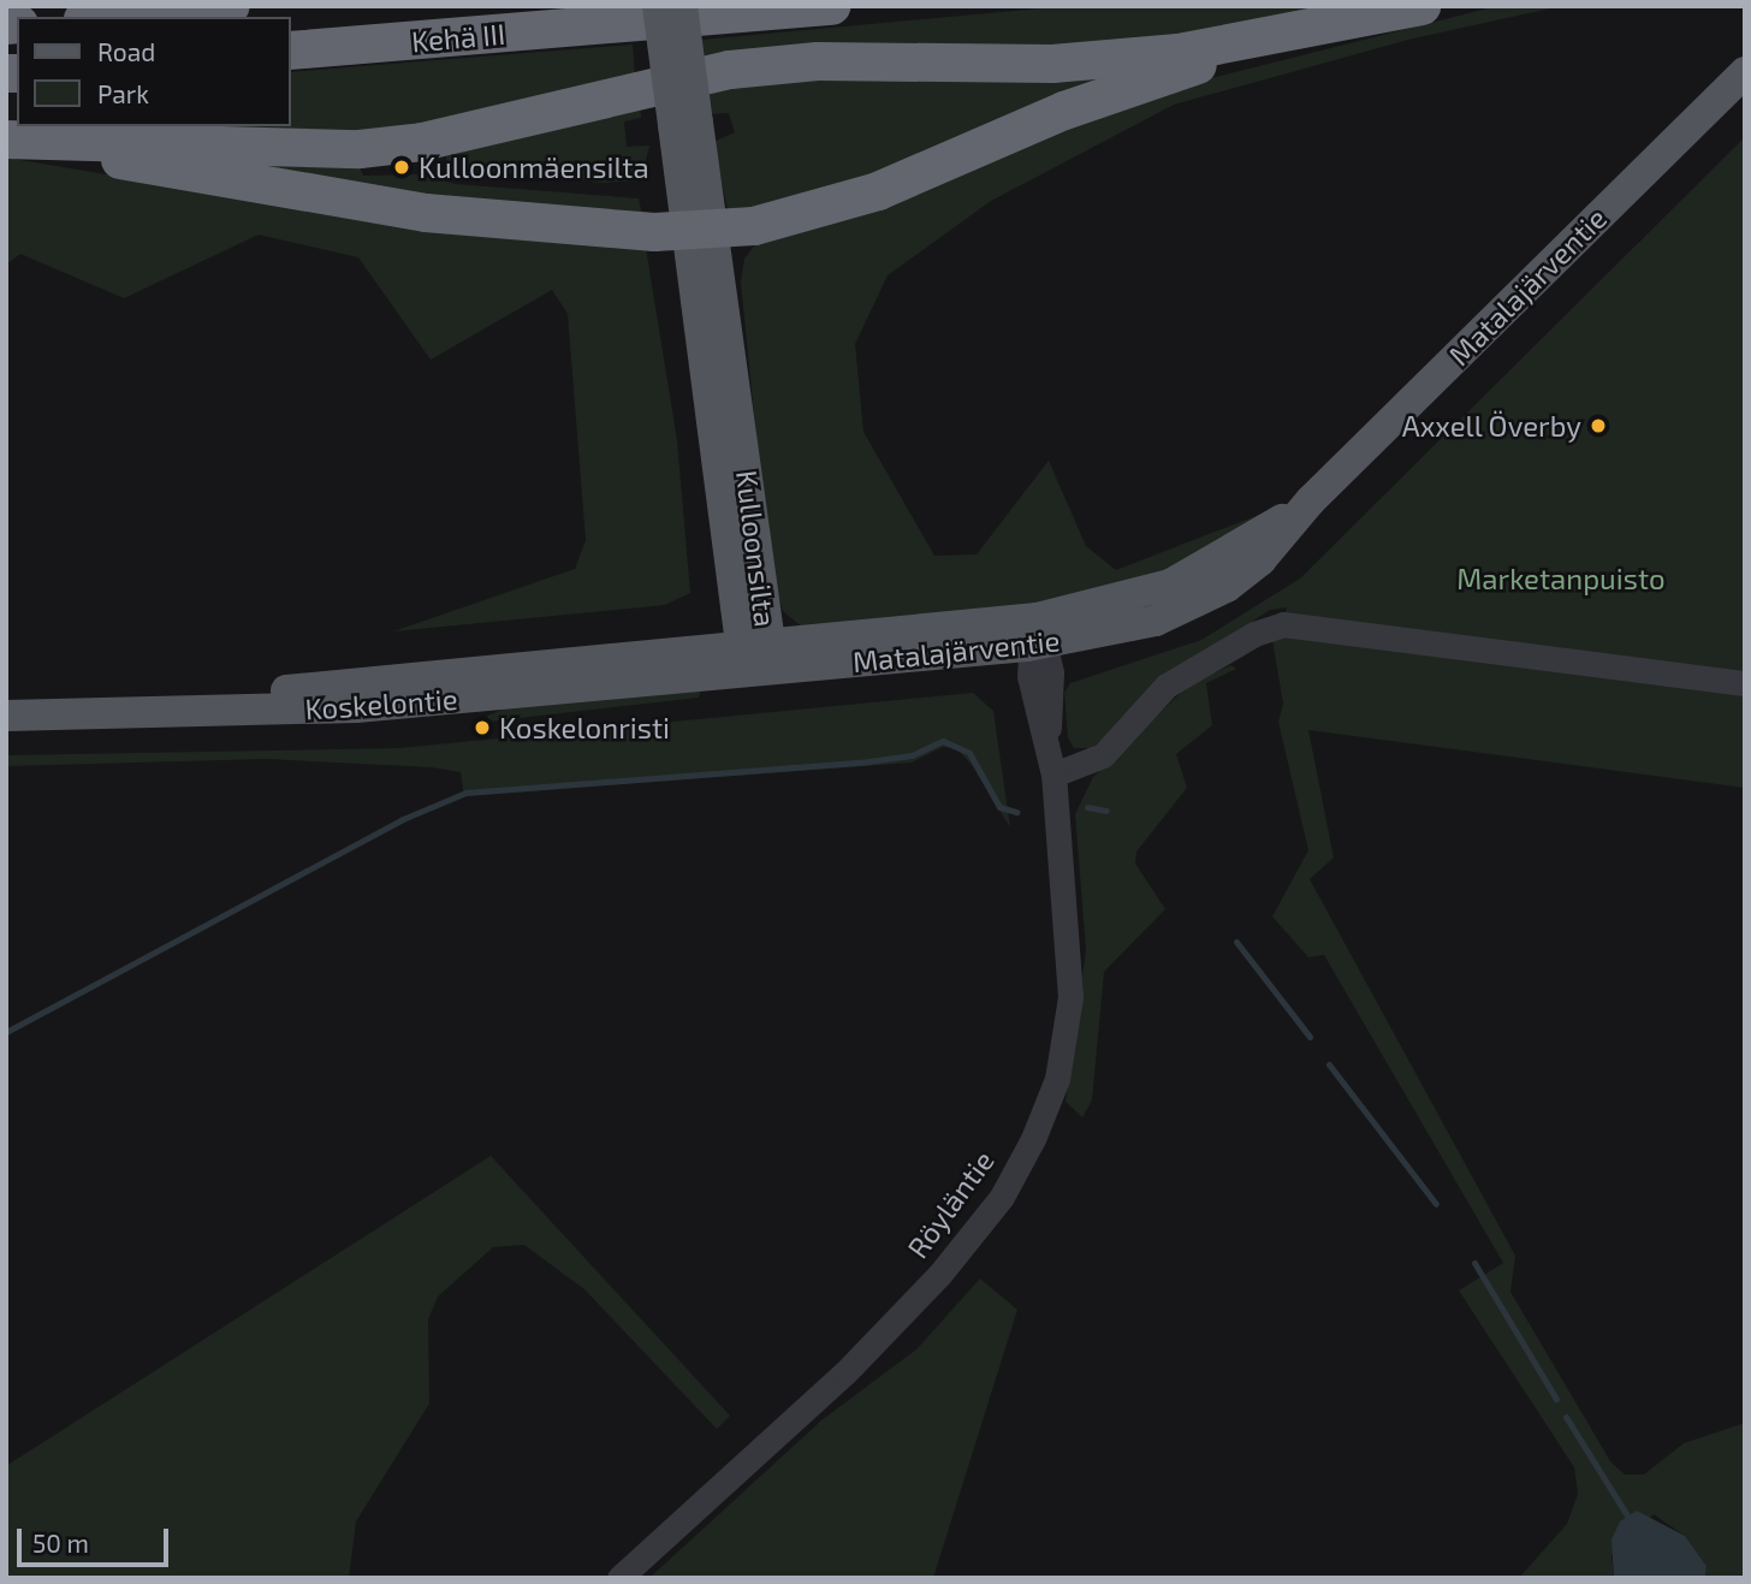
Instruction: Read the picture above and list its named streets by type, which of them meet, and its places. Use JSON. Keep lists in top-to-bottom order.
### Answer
{
  "streets": {
    "highway": ["Kehä III"],
    "main road": ["Matalajärventie", "Kulloonsilta", "Koskelontie"],
    "street": ["Röyläntie"]
  },
  "crossings": [
    ["Matalajärventie", "Kulloonsilta"],
    ["Matalajärventie", "Koskelontie"],
    ["Matalajärventie", "Röyläntie"],
    ["Kulloonsilta", "Koskelontie"]
  ],
  "parks": ["Marketanpuisto"],
  "places": ["Kulloonmäensilta", "Axxell Överby", "Koskelonristi"],
  "legend": ["Road", "Park"],
  "scale_bar": "50 m"
}
